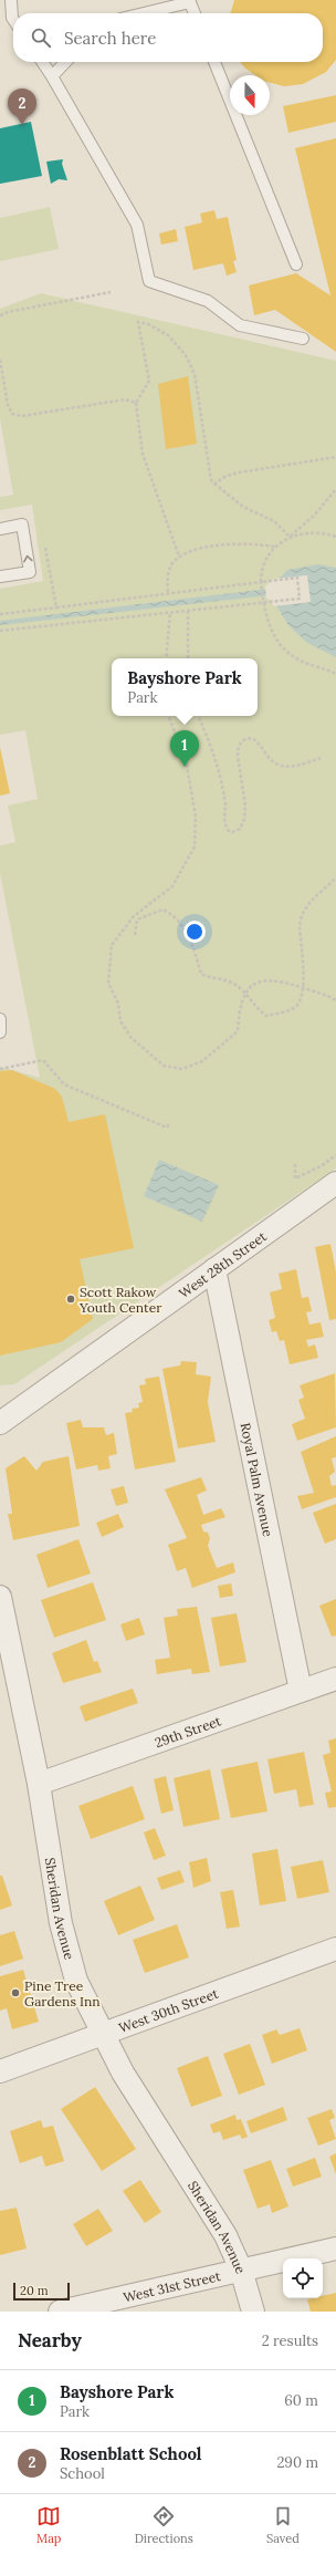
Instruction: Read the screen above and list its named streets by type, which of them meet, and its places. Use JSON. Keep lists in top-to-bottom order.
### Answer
{
  "streets": {
    "street": [
      "West 28th Street",
      "Royal Palm Avenue",
      "29th Street",
      "Sheridan Avenue",
      "West 30th Street",
      "West 31st Street"
    ]
  },
  "crossings": [
    ["West 28th Street", "Royal Palm Avenue"],
    ["Royal Palm Avenue", "29th Street"],
    ["29th Street", "Sheridan Avenue"],
    ["Sheridan Avenue", "West 30th Street"],
    ["Sheridan Avenue", "West 31st Street"]
  ],
  "places": ["Scott Rakow Youth Center", "Pine Tree Gardens Inn"],
  "scale_bar": "20 m",
  "north": "bottom",
  "page": {
    "search": "Search here",
    "pins": ["2", "1"],
    "popup": ["Bayshore Park", "Park"],
    "scale": "20 m",
    "heading": ["Nearby", "2 results"],
    "list": [
      {
        "mark": "1",
        "name": "Bayshore Park",
        "note": "Park",
        "value": "60 m"
      },
      {
        "mark": "2",
        "name": "Rosenblatt School",
        "note": "School",
        "value": "290 m"
      }
    ],
    "nav": ["Map", "Directions", "Saved"]
  }
}
